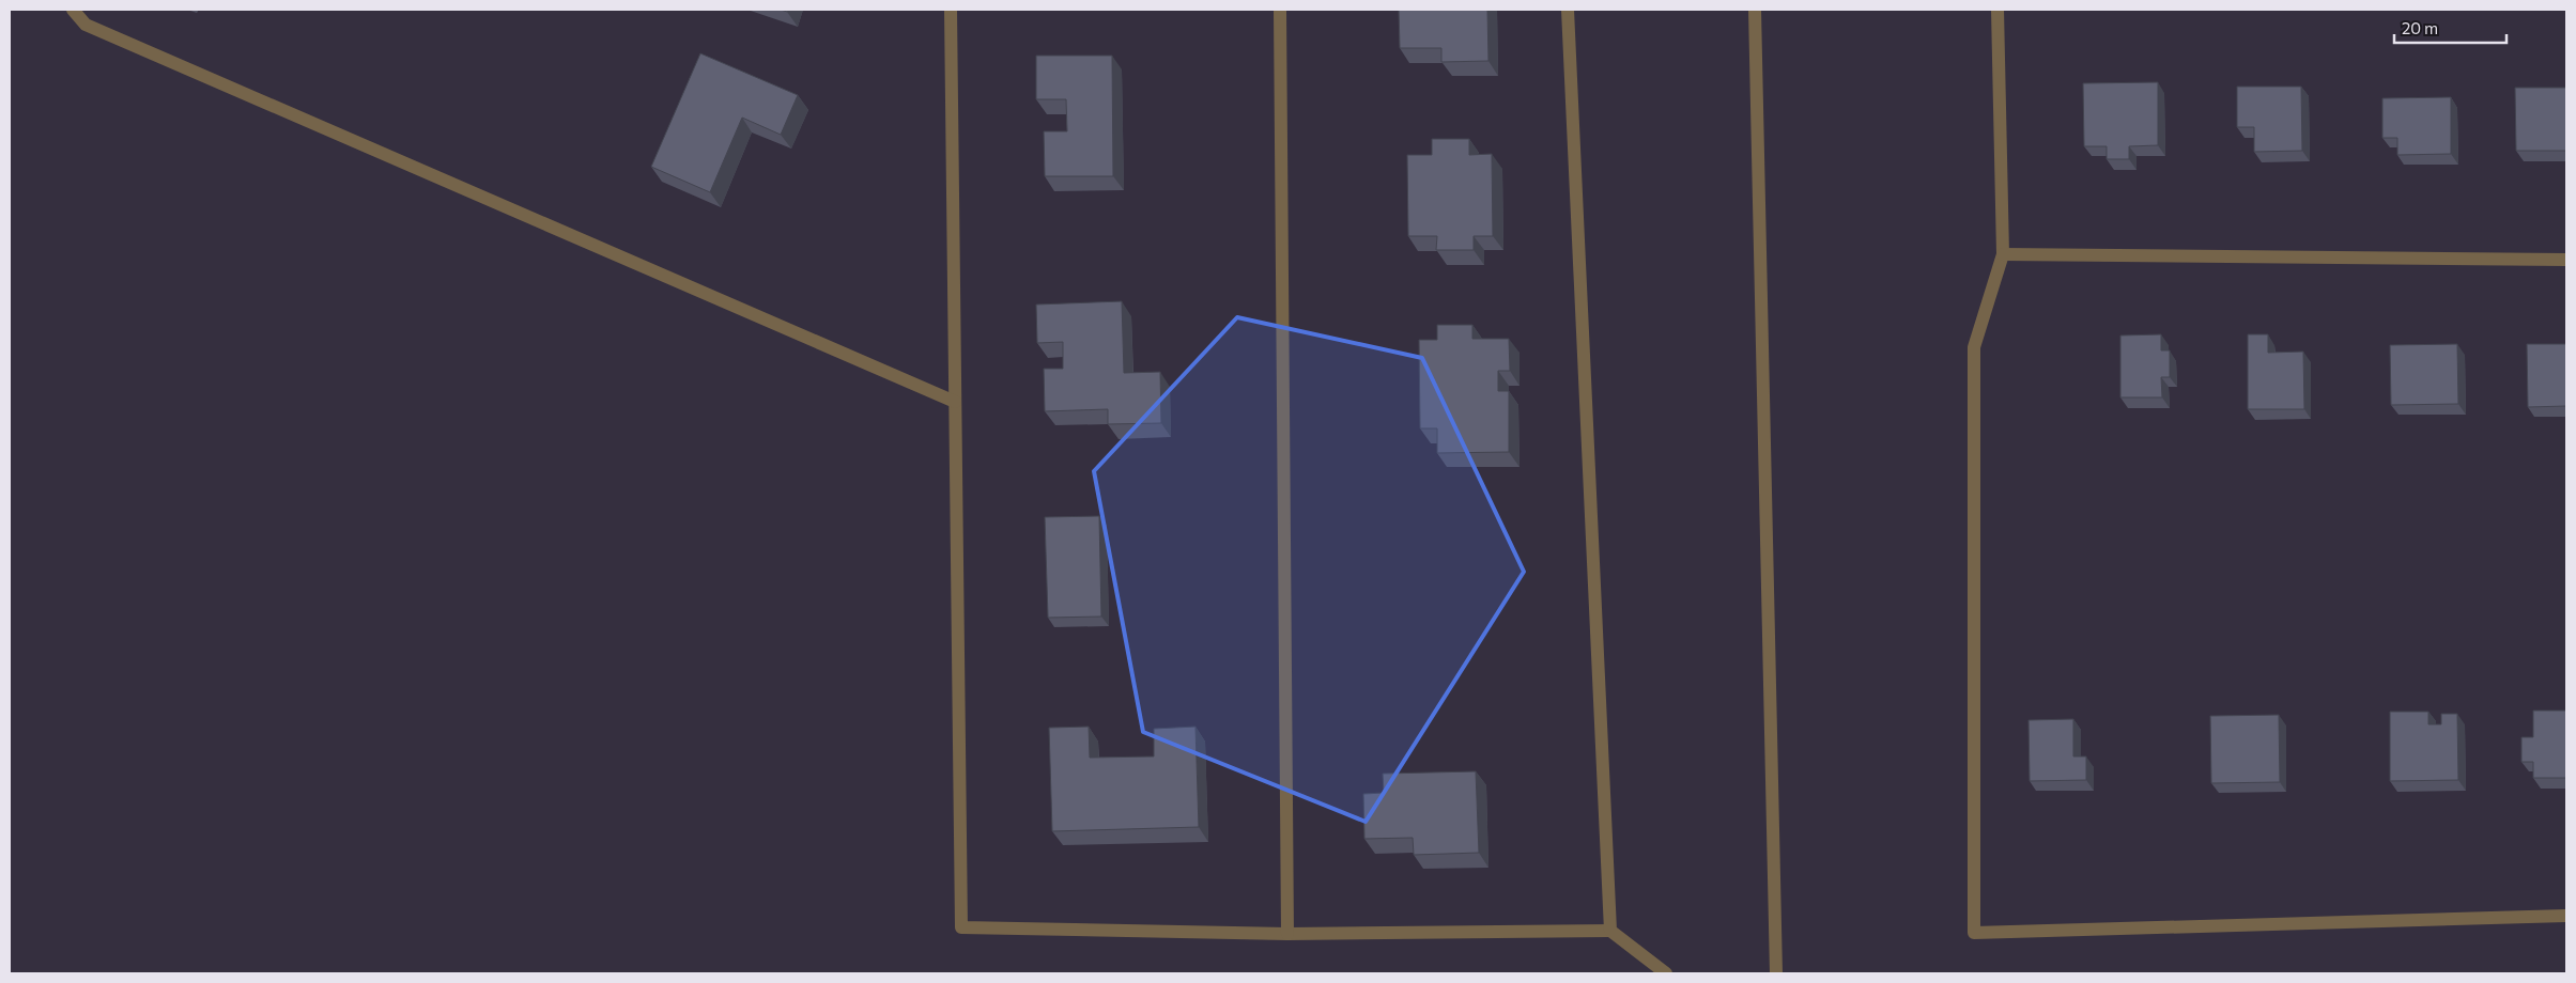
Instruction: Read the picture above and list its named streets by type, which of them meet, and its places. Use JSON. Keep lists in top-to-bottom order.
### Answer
{
  "scale_bar": "20 m"
}
